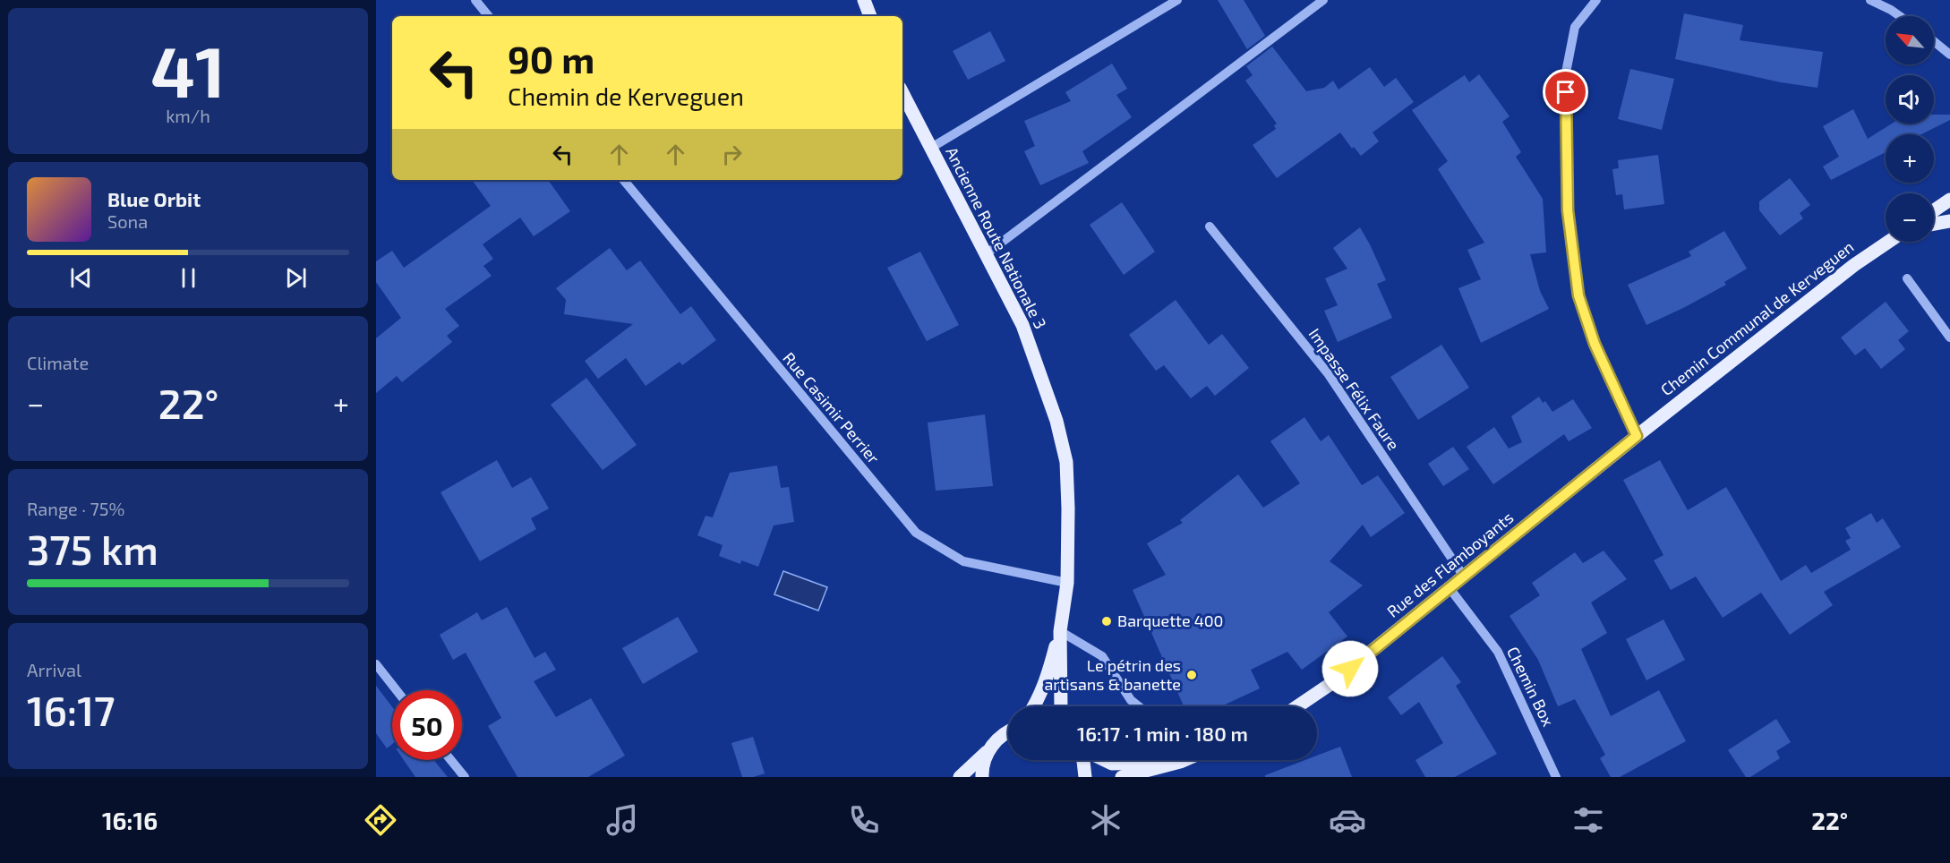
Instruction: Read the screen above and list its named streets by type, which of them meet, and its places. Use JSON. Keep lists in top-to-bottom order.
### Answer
{
  "streets": {
    "main road": ["Ancienne Route Nationale 3", "Chemin Communal de Kerveguen", "Rue des Flamboyants"],
    "street": ["Impasse Félix Faure", "Rue Casimir Perrier", "Chemin Box"]
  },
  "crossings": [
    ["Ancienne Route Nationale 3", "Rue Casimir Perrier"],
    ["Chemin Communal de Kerveguen", "Rue des Flamboyants"],
    ["Impasse Félix Faure", "Rue des Flamboyants"],
    ["Rue des Flamboyants", "Chemin Box"]
  ],
  "places": ["Barquette 400", "Le pétrin des artisans & banette"],
  "north": "top left",
  "page": {
    "tile": [
      ["41", "km/h"],
      "Climate",
      ["Range · 75%", "375 km"],
      ["Arrival", "16:17"]
    ],
    "map_buttons": ["+", "−"],
    "turn": ["90 m", "Chemin de Kerveguen"],
    "song": ["Blue Orbit", "Sona"],
    "heat": ["−", "22°", "+"],
    "limit": "50",
    "trip": "16:17 · 1 min · 180 m",
    "tabs": ["16:16", "22°"]
  }
}
